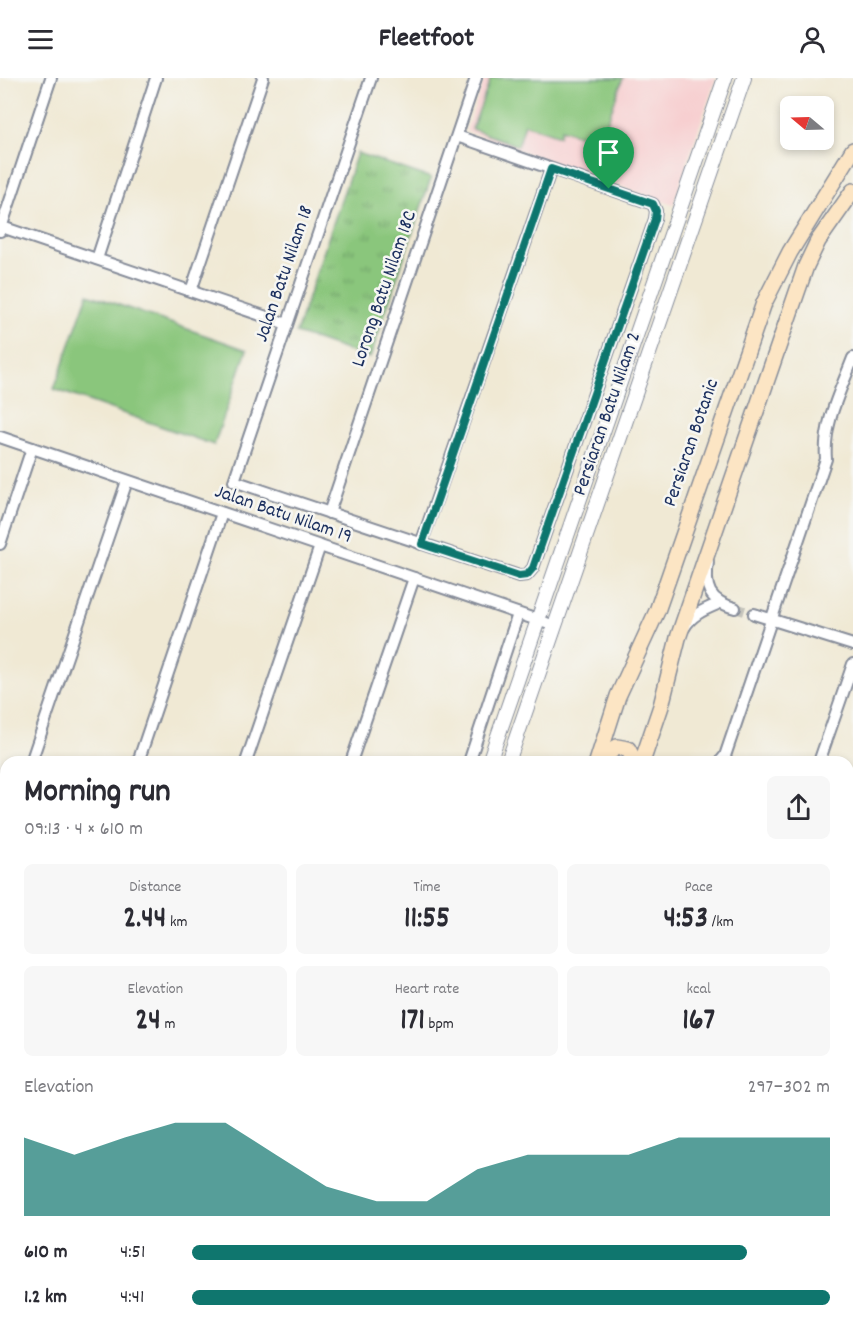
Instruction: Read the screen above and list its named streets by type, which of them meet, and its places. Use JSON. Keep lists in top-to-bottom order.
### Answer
{
  "streets": {
    "main road": ["Persiaran Botanic"],
    "street": [
      "Jalan Batu Nilam 18",
      "Lorong Batu Nilam 18C",
      "Persiaran Batu Nilam 2",
      "Jalan Batu Nilam 19"
    ]
  },
  "crossings": [
    ["Jalan Batu Nilam 18", "Lorong Batu Nilam 18C"],
    ["Persiaran Batu Nilam 2", "Jalan Batu Nilam 19"]
  ],
  "north": "left",
  "page": {
    "header": "Fleetfoot",
    "heading": ["Morning run", "09:13 · 4 × 610 m"],
    "stats": [
      ["Distance", "2.44 km"],
      ["Time", "11:55"],
      ["Pace", "4:53 /km"],
      ["Elevation", "24 m"],
      ["Heart rate", "171 bpm"],
      ["kcal", "167"]
    ],
    "chart": ["Elevation", "297–302 m"],
    "list": [
      {
        "name": "610 m",
        "note": "4:51"
      },
      {
        "name": "1.2 km",
        "note": "4:41"
      }
    ]
  }
}
